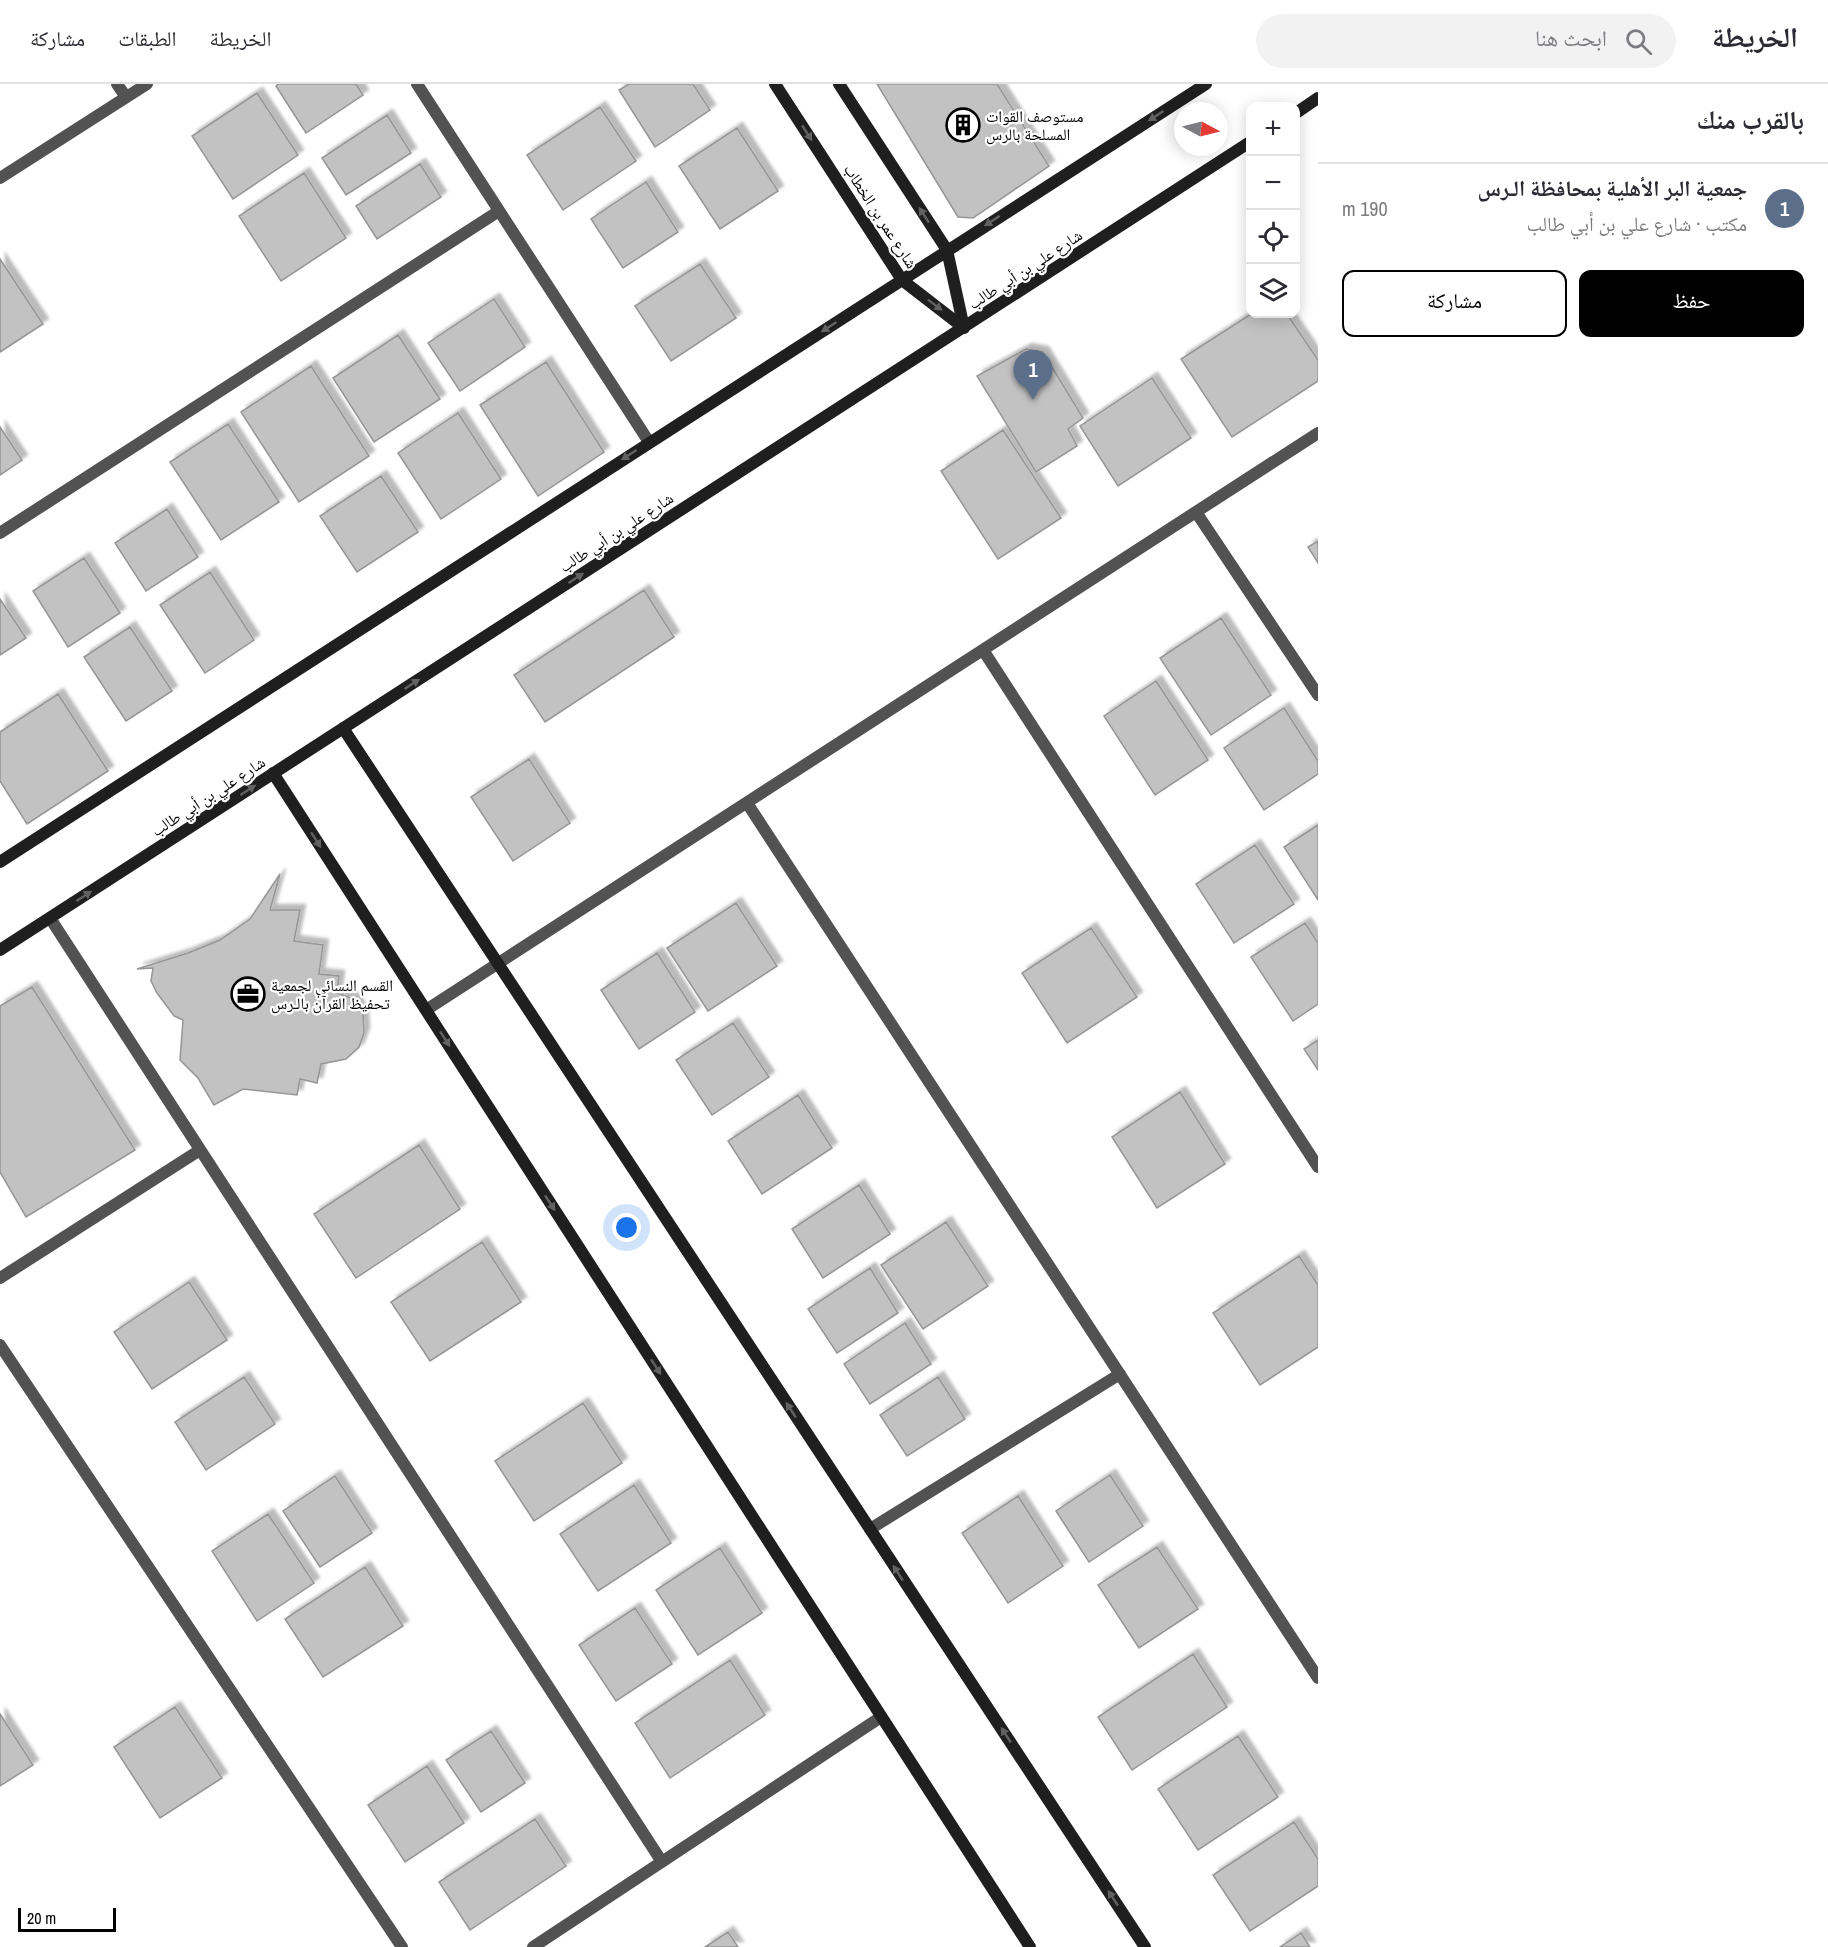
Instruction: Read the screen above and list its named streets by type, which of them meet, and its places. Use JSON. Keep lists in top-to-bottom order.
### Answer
{
  "streets": {
    "street": ["شارع عمر بن الخطاب", "شارع علي بن أبي طالب"]
  },
  "crossings": [
    ["شارع عمر بن الخطاب", "شارع علي بن أبي طالب"]
  ],
  "places": {
    "building": ["مستوصف القوات المسلحة بالرس"],
    "office": ["القسم النسائي لجمعية تحفيظ القرآن بالـرس"]
  },
  "scale_bar": "20 m",
  "north": "right",
  "page": {
    "header": "الخريطة",
    "search": "ابحث هنا",
    "nav": ["الخريطة", "الطبقات", "مشاركة"],
    "heading": "بالقرب منك",
    "map_buttons": ["+", "−"],
    "list": [
      {
        "mark": "1",
        "name": "جمعية البر الأهلية بمحافظة الـرس",
        "note": "مكتب · شارع علي بن أبي طالب",
        "value": "190 m"
      }
    ],
    "buttons": ["حفظ", "مشاركة"],
    "pins": "1",
    "scale": "20 m"
  }
}
